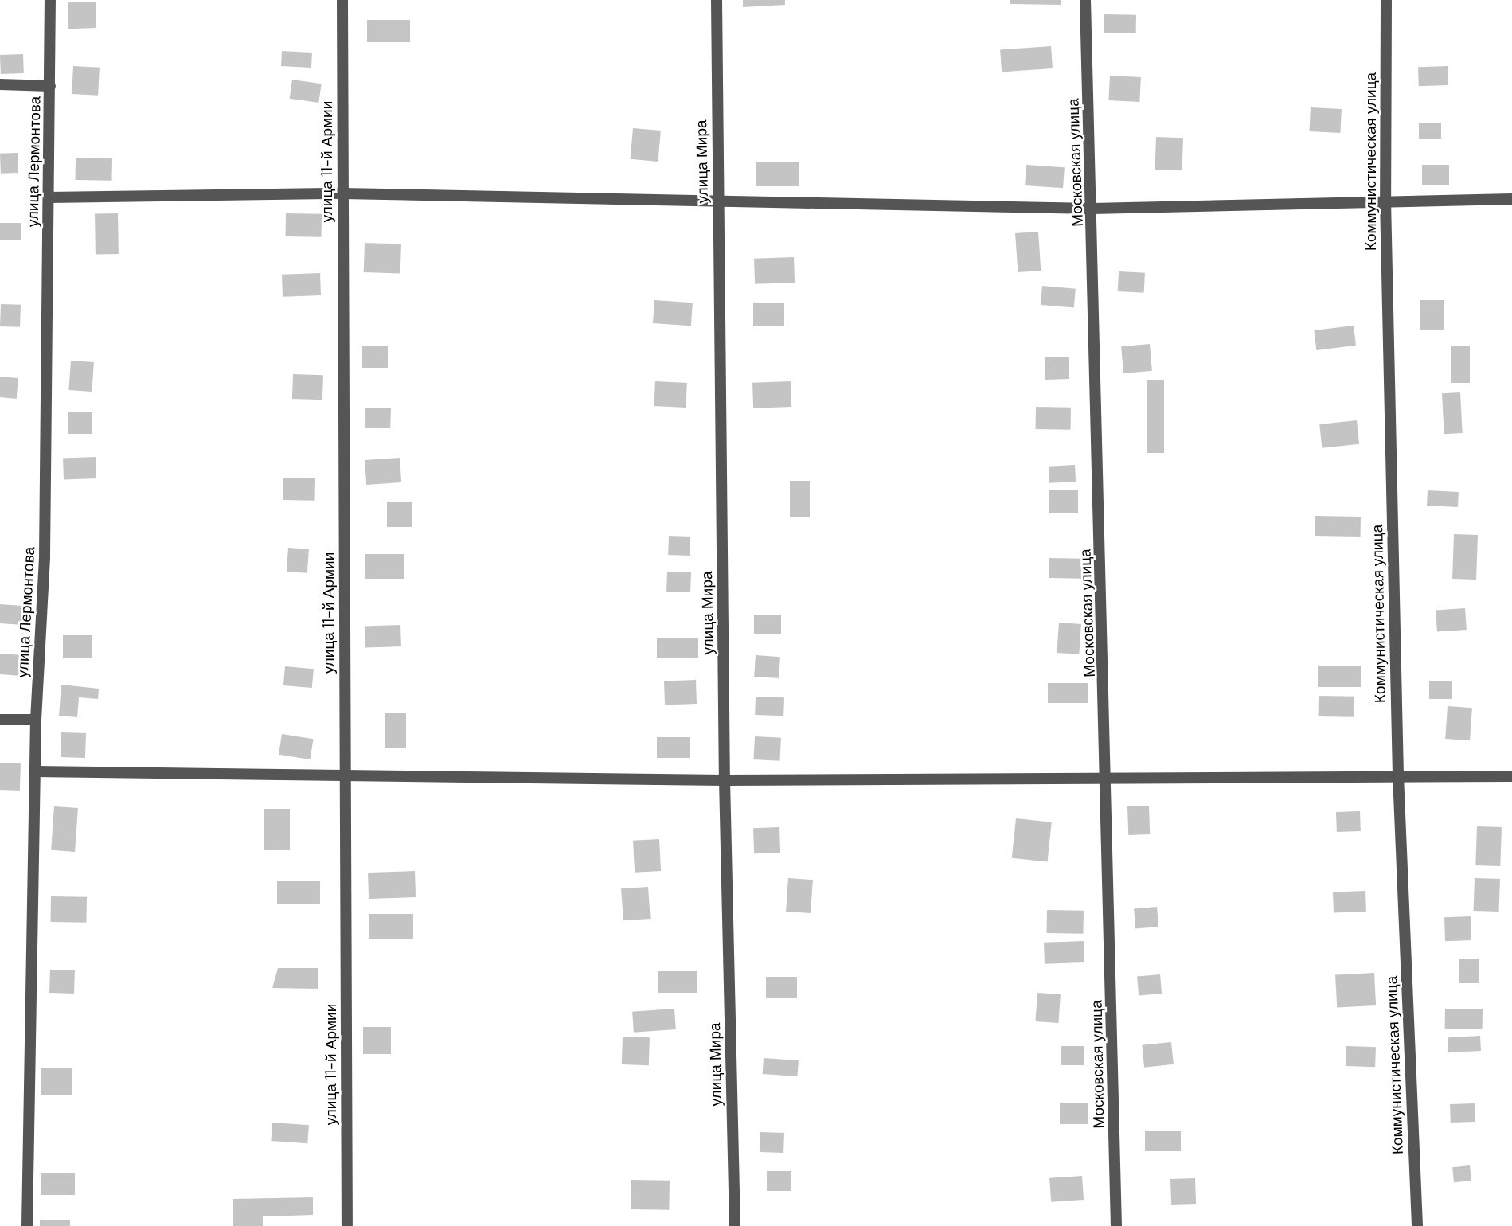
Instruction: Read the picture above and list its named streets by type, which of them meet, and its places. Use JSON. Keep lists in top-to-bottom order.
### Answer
{
  "streets": {
    "street": [
      "улица Лермонтова",
      "улица 11-й Армии",
      "улица Мира",
      "Коммунистическая улица",
      "Московская улица"
    ]
  }
}
